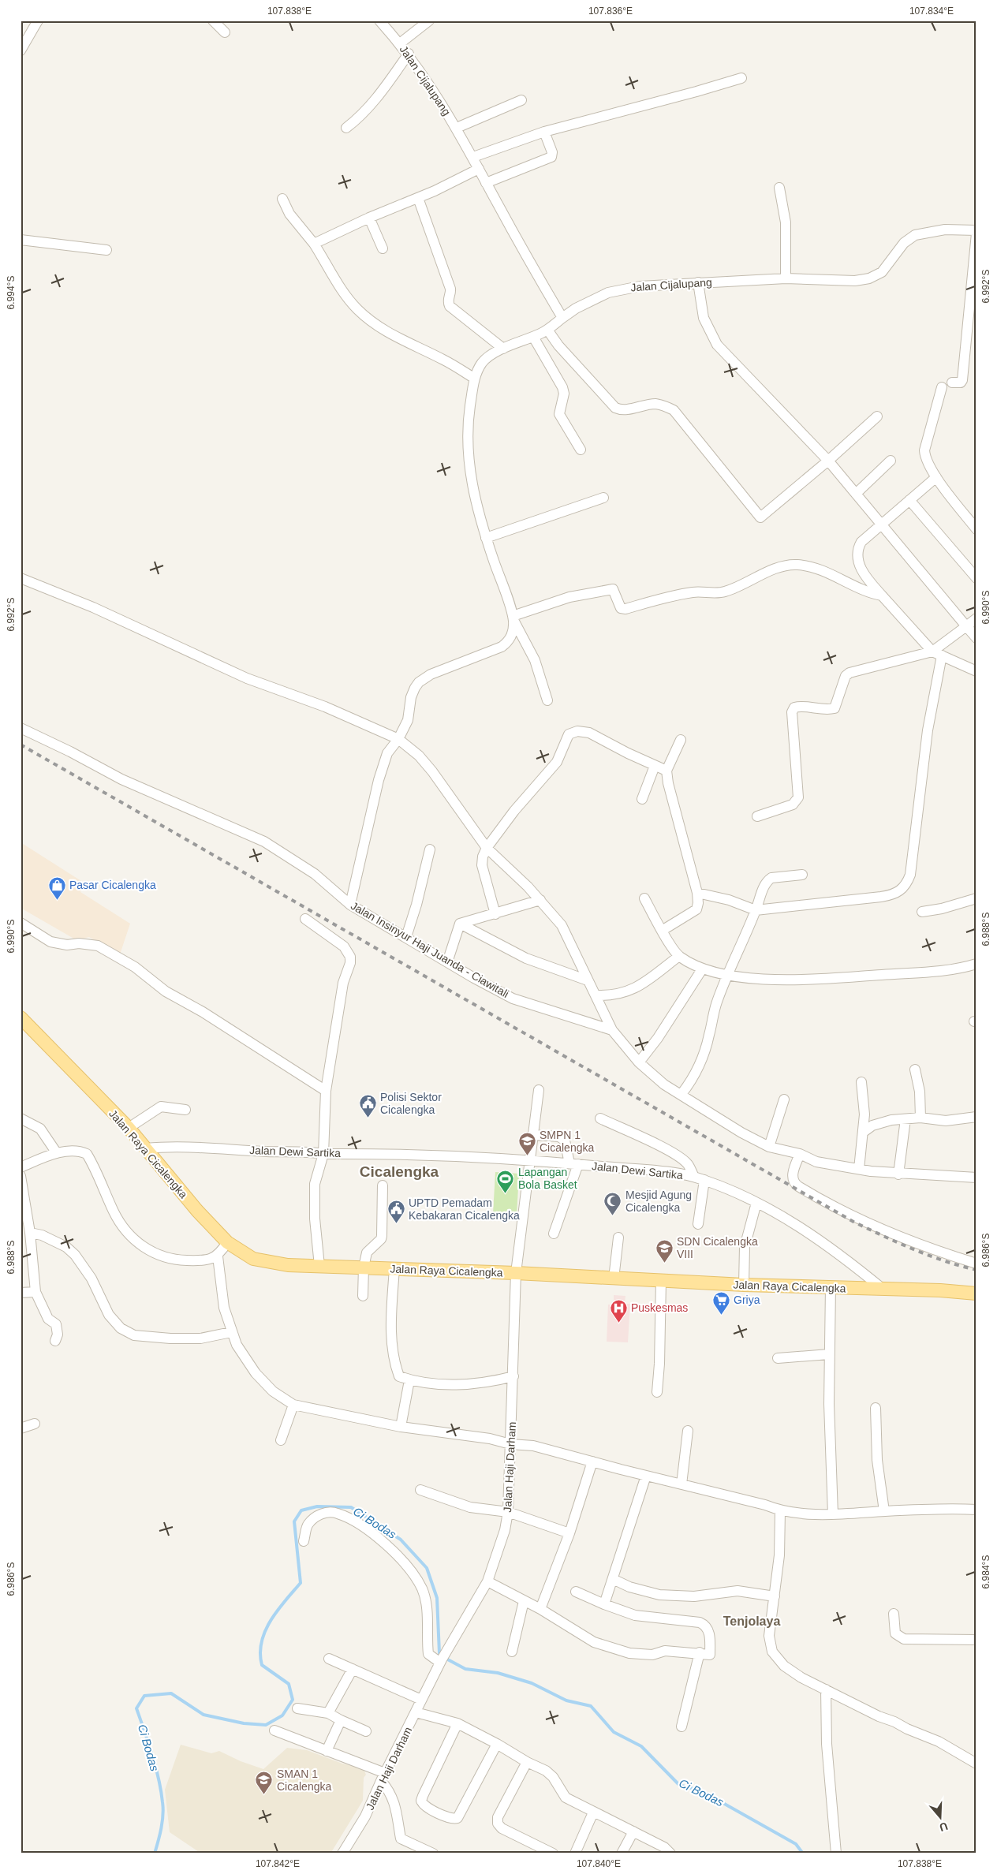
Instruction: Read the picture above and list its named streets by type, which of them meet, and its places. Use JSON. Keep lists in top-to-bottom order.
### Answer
{
  "streets": {
    "main road": ["Jalan Raya Cicalengka"],
    "street": [
      "Jalan Cijalupang",
      "Jalan Insinyur Haji Juanda - Ciawitali",
      "Jalan Dewi Sartika",
      "Jalan Haji Darham"
    ]
  },
  "crossings": [
    ["Jalan Dewi Sartika", "Jalan Raya Cicalengka"],
    ["Jalan Dewi Sartika", "Jalan Haji Darham"],
    ["Jalan Raya Cicalengka", "Jalan Haji Darham"]
  ],
  "districts": ["Cicalengka", "Tenjolaya"],
  "water": ["Ci Bodas"],
  "places": {
    "shop": ["Pasar Cicalengka"],
    "public building": ["Polisi Sektor Cicalengka", "UPTD Pemadam Kebakaran Cicalengka"],
    "school or university": ["SMPN 1 Cicalengka", "SDN Cicalengka VIII", "SMAN 1 Cicalengka"],
    "sports": ["Lapangan Bola Basket"],
    "mosque": ["Mesjid Agung Cicalengka"],
    "supermarket": ["Griya"],
    "hospital": ["Puskesmas"]
  },
  "north": "bottom",
  "coordinates": [
    "107.838°E",
    "107.836°E",
    "107.834°E",
    "6.992°S",
    "6.994°S",
    "6.990°S",
    "6.988°S",
    "6.986°S",
    "6.984°S",
    "107.842°E",
    "107.840°E"
  ]
}
